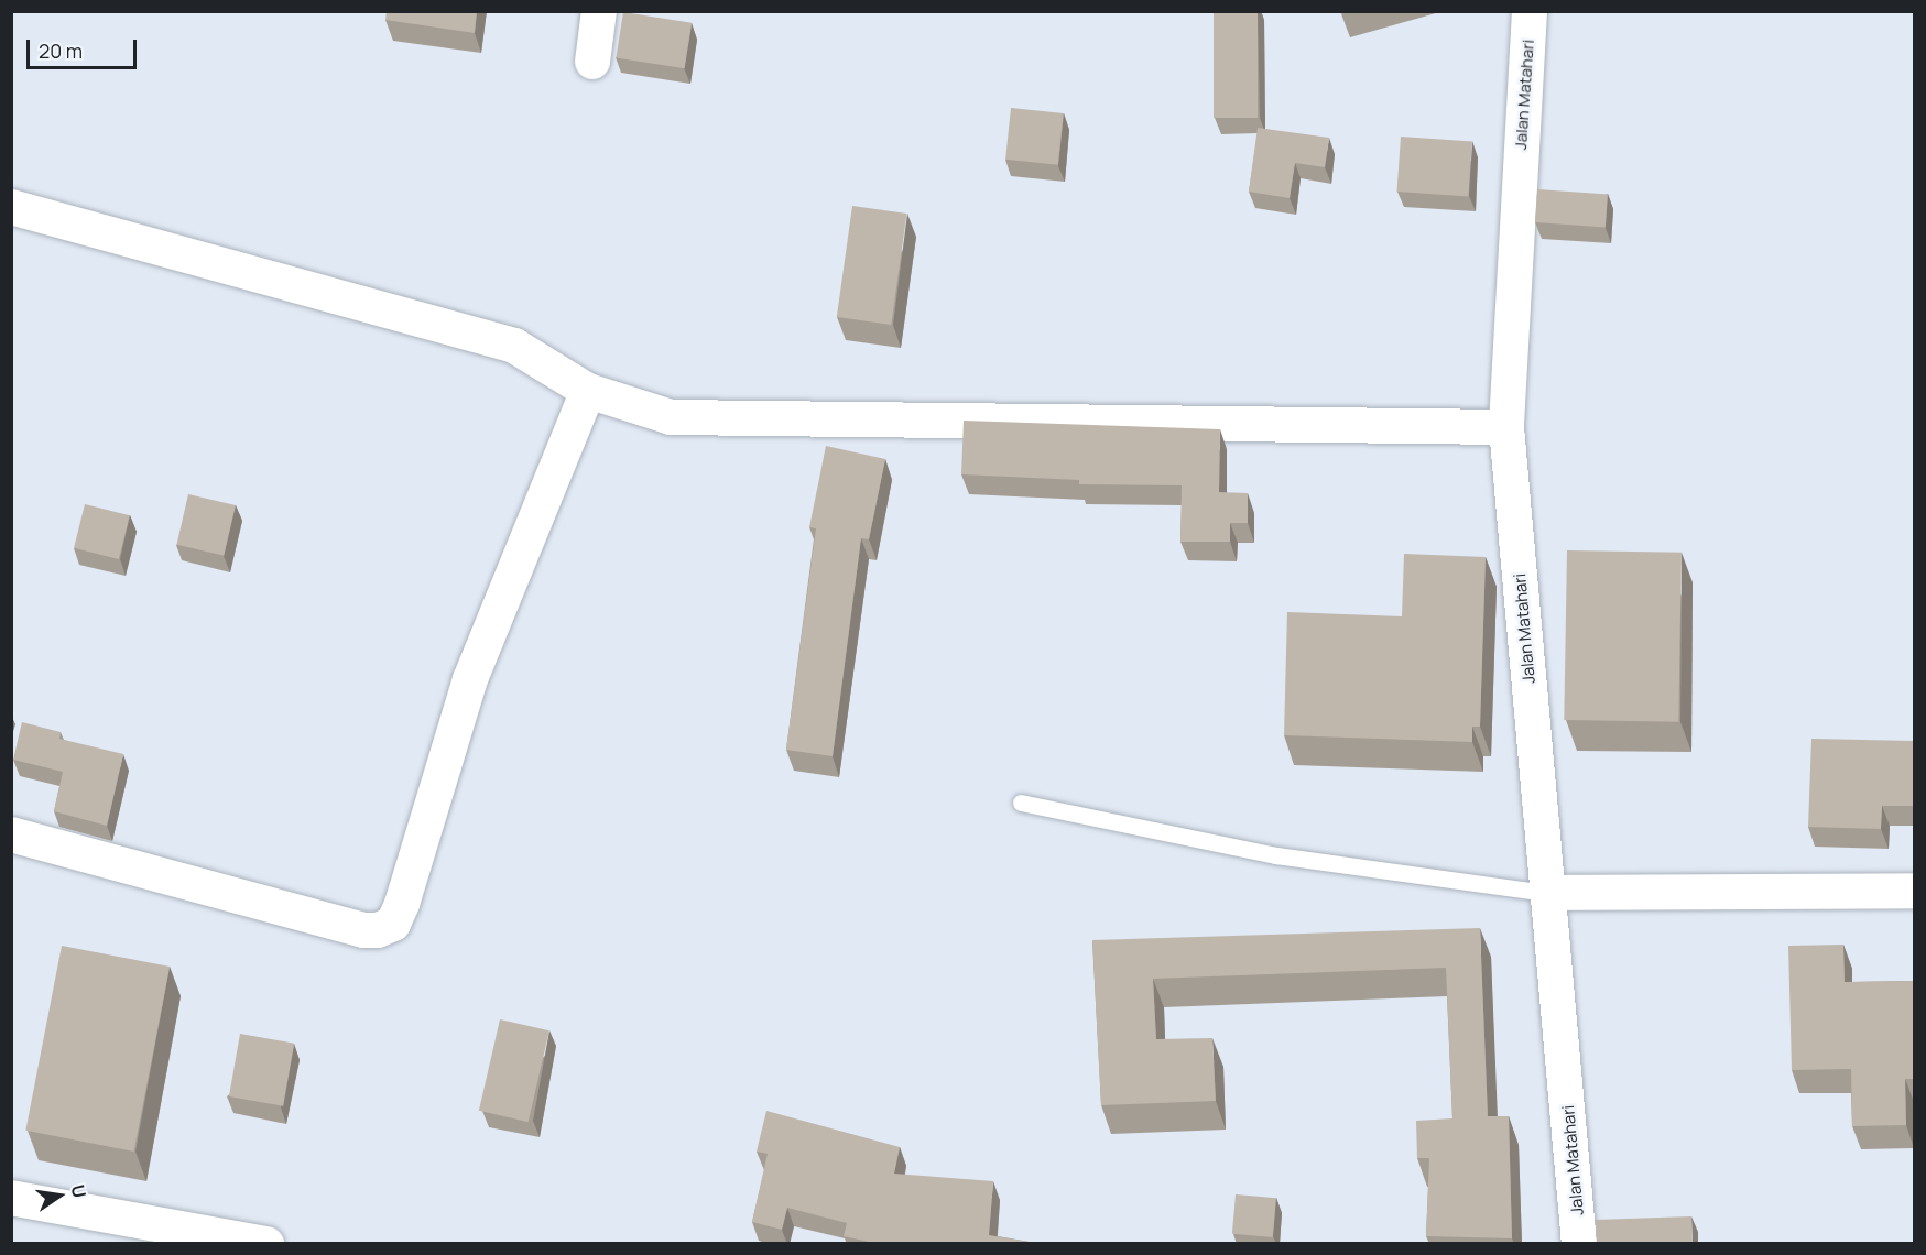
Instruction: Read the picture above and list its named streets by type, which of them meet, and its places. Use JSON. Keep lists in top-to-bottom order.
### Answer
{
  "streets": {
    "street": ["Jalan Matahari"]
  },
  "scale_bar": "20 m",
  "north": "right"
}
